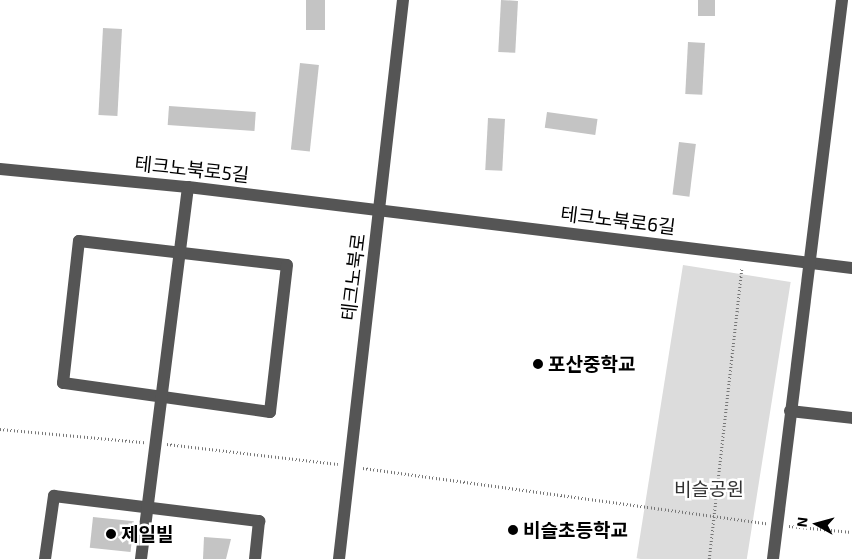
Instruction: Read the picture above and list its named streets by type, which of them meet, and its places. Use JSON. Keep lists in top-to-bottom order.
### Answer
{
  "streets": {
    "street": ["테크노북로5길", "테크노북로6길", "테크노북로"]
  },
  "crossings": [
    ["테크노북로5길", "테크노북로6길"],
    ["테크노북로5길", "테크노북로"],
    ["테크노북로6길", "테크노북로"]
  ],
  "parks": ["비슬공원"],
  "places": ["포산중학교", "비슬초등학교", "제일빌"],
  "north": "left"
}
